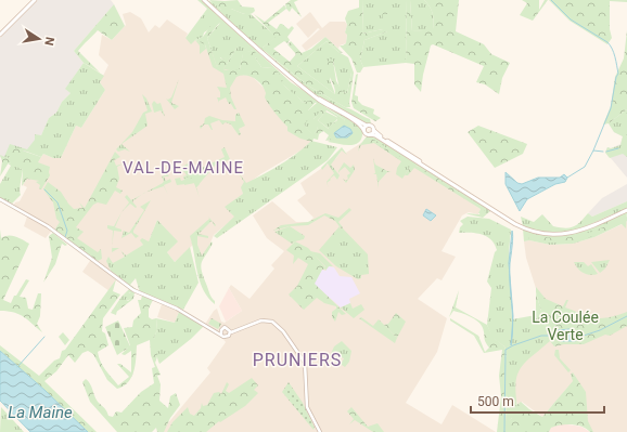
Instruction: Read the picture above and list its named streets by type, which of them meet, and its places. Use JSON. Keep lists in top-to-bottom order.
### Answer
{
  "districts": ["VAL-DE-MAINE", "PRUNIERS"],
  "water": ["La Maine"],
  "parks": ["La Coulée Verte"],
  "scale_bar": "500 m",
  "north": "right"
}
